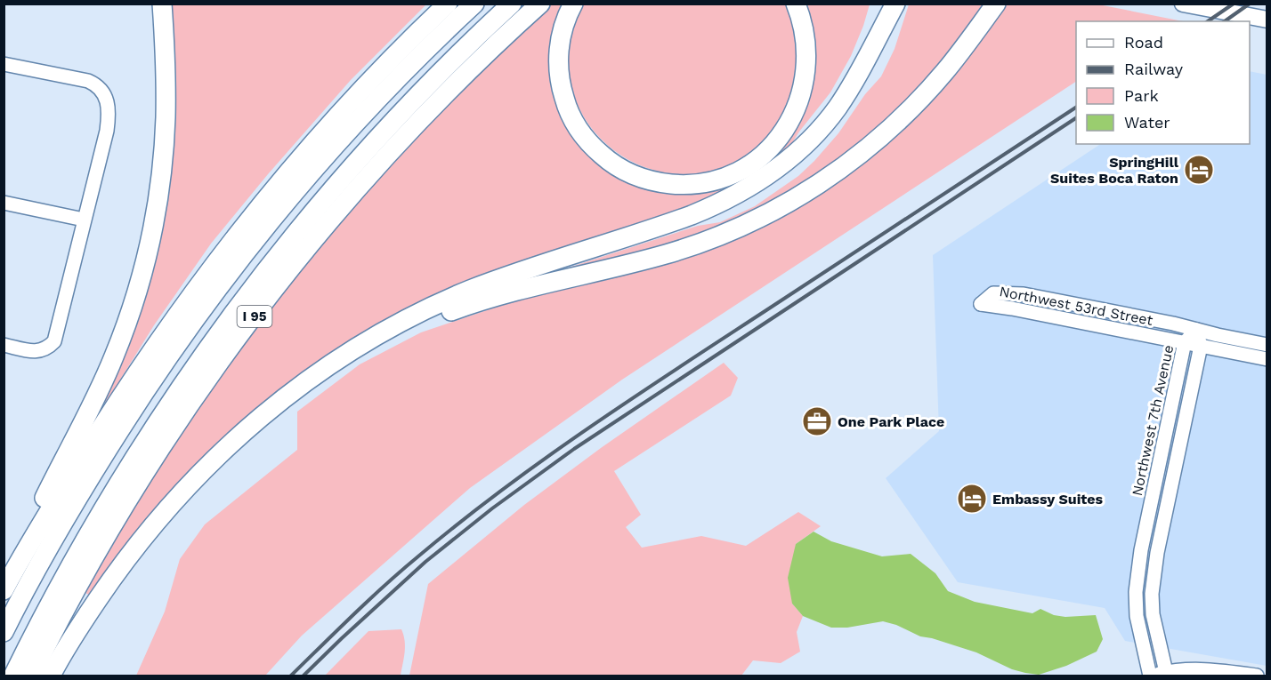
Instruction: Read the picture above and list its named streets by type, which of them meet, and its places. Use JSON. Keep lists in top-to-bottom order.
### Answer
{
  "streets": {
    "highway": ["I 95"],
    "street": ["Northwest 53rd Street", "Northwest 7th Avenue"]
  },
  "crossings": [
    ["Northwest 53rd Street", "Northwest 7th Avenue"]
  ],
  "places": {
    "hotel": ["SpringHill Suites Boca Raton", "Embassy Suites"],
    "office": ["One Park Place"]
  },
  "legend": [
    "Road",
    "Railway",
    "Park",
    "Water"
  ]
}
